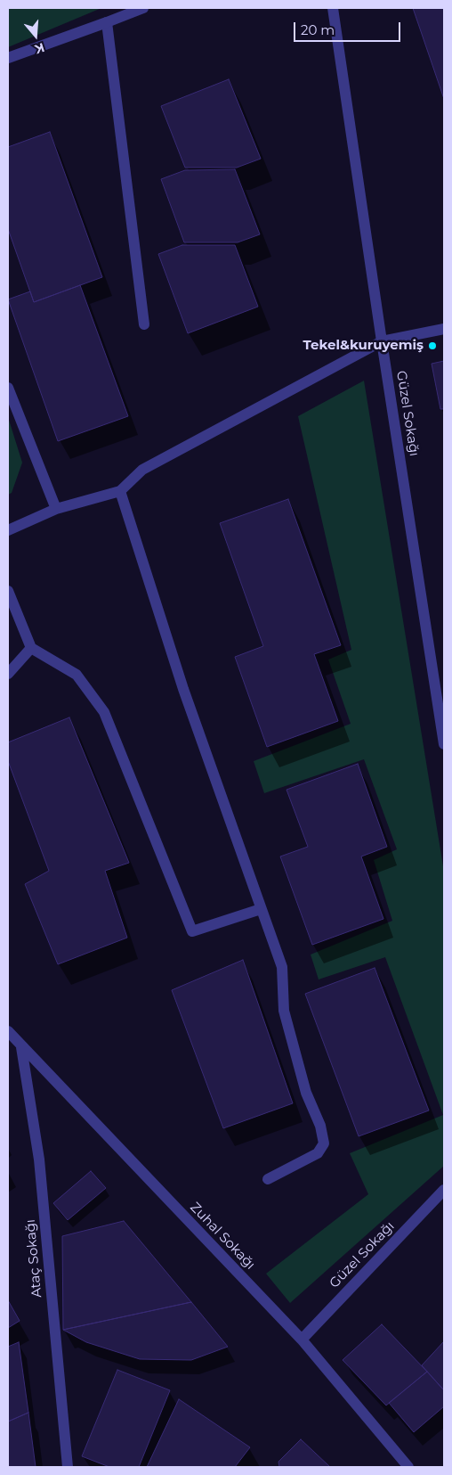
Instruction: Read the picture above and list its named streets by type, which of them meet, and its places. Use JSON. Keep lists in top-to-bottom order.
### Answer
{
  "streets": {
    "street": ["Güzel Sokağı", "Zuhal Sokağı", "Ataç Sokağı"]
  },
  "crossings": [
    ["Güzel Sokağı", "Zuhal Sokağı"],
    ["Zuhal Sokağı", "Ataç Sokağı"]
  ],
  "places": ["Tekel&kuruyemiş"],
  "scale_bar": "20 m",
  "north": "bottom"
}
